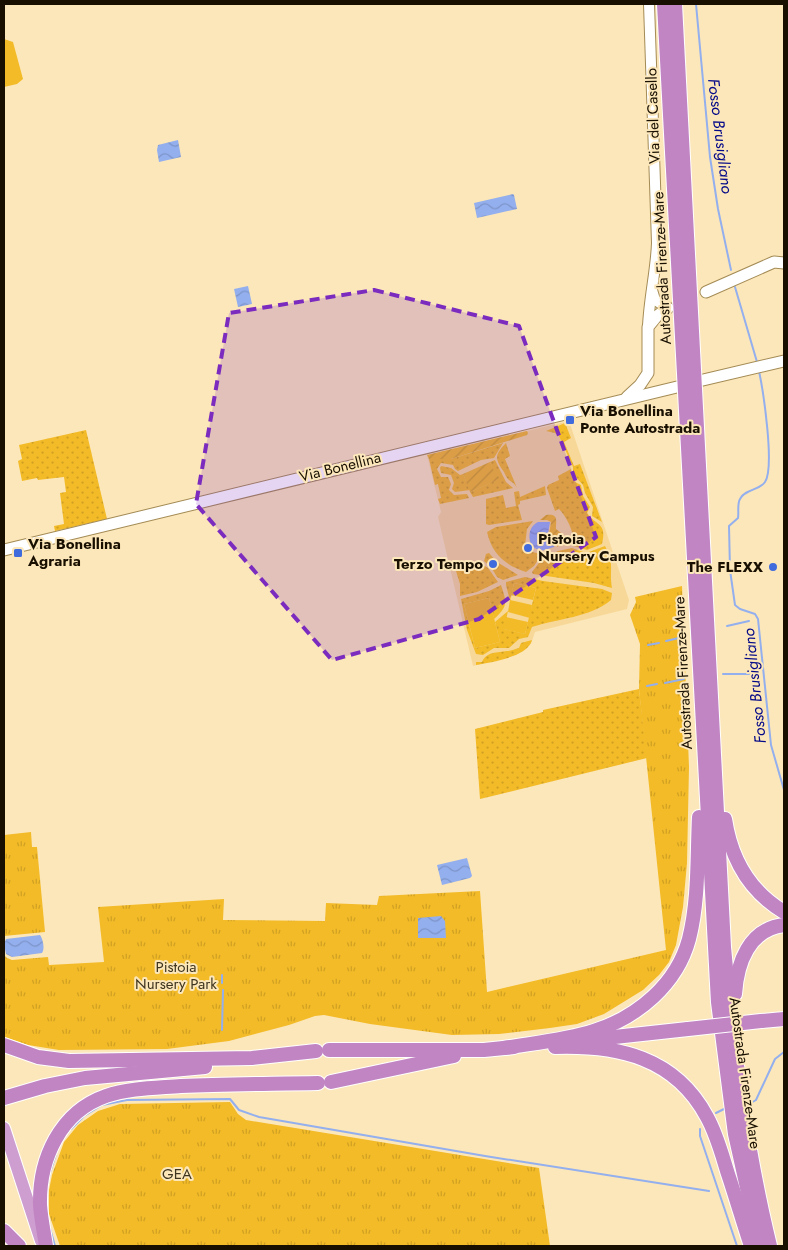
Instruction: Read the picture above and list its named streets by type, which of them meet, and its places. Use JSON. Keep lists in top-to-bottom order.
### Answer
{
  "streets": {
    "highway": ["Autostrada Firenze-Mare"],
    "main road": ["Via del Casello", "Via Bonellina"]
  },
  "crossings": [
    ["Via del Casello", "Via Bonellina"]
  ],
  "water": ["Fosso Brusigliano"],
  "parks": ["Pistoia Nursery Park", "GEA"],
  "places": {
    "transit": ["Via Bonellina Ponte Autostrada", "Via Bonellina Agraria"],
    "other": ["Pistoia Nursery Campus", "Terzo Tempo", "The FLEXX"]
  }
}
